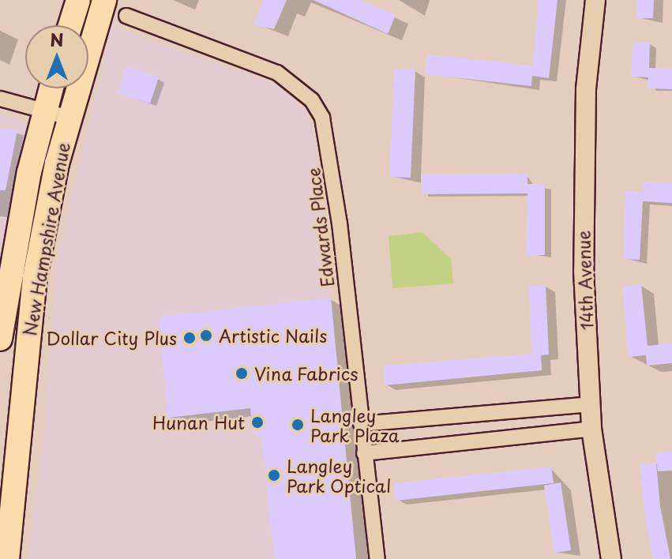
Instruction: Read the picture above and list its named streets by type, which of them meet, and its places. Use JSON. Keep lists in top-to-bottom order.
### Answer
{
  "streets": {
    "main road": ["New Hampshire Avenue"],
    "street": ["Edwards Place", "14th Avenue"]
  },
  "places": [
    "Artistic Nails",
    "Dollar City Plus",
    "Vina Fabrics",
    "Hunan Hut",
    "Langley Park Plaza",
    "Langley Park Optical"
  ],
  "north": "top"
}
